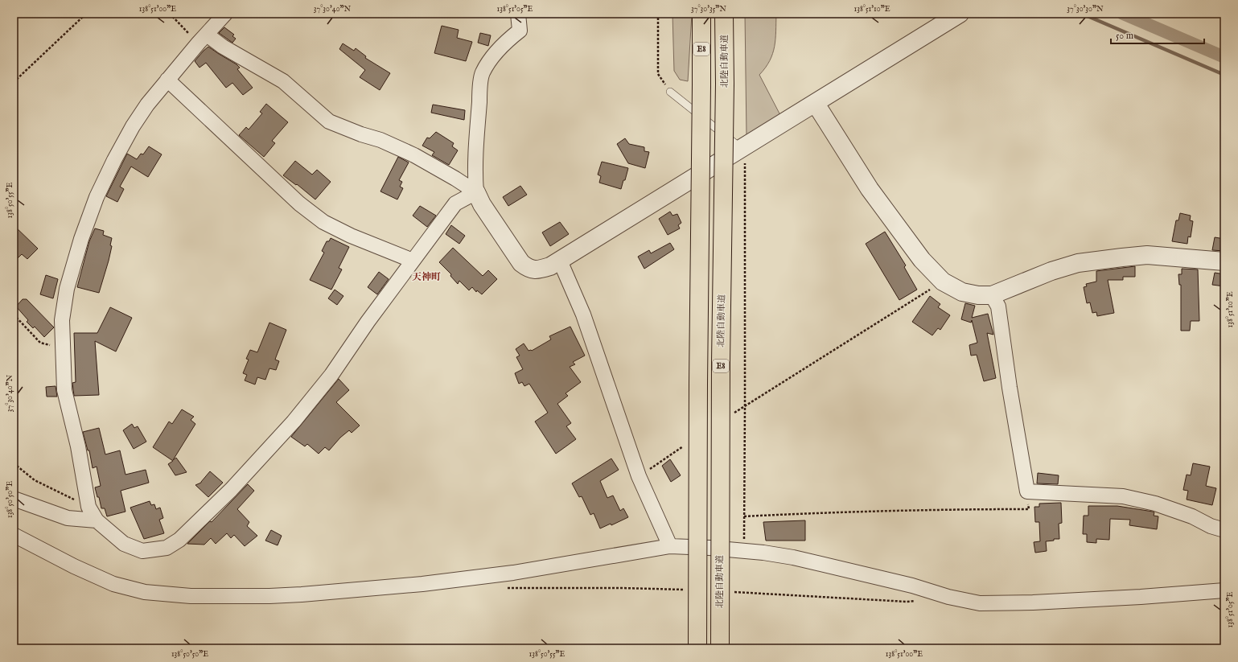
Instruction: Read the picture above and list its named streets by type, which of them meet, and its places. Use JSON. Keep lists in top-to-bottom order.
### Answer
{
  "streets": {
    "highway": ["E8", "北陸自動車道"]
  },
  "districts": ["天神町"],
  "scale_bar": "50 m",
  "coordinates": [
    "138°51'00\"E",
    "37°30'40\"N",
    "138°51'05\"E",
    "37°30'35\"N",
    "138°51'10\"E",
    "37°30'30\"N",
    "138°50'55\"E",
    "138°50'50\"E"
  ]
}
